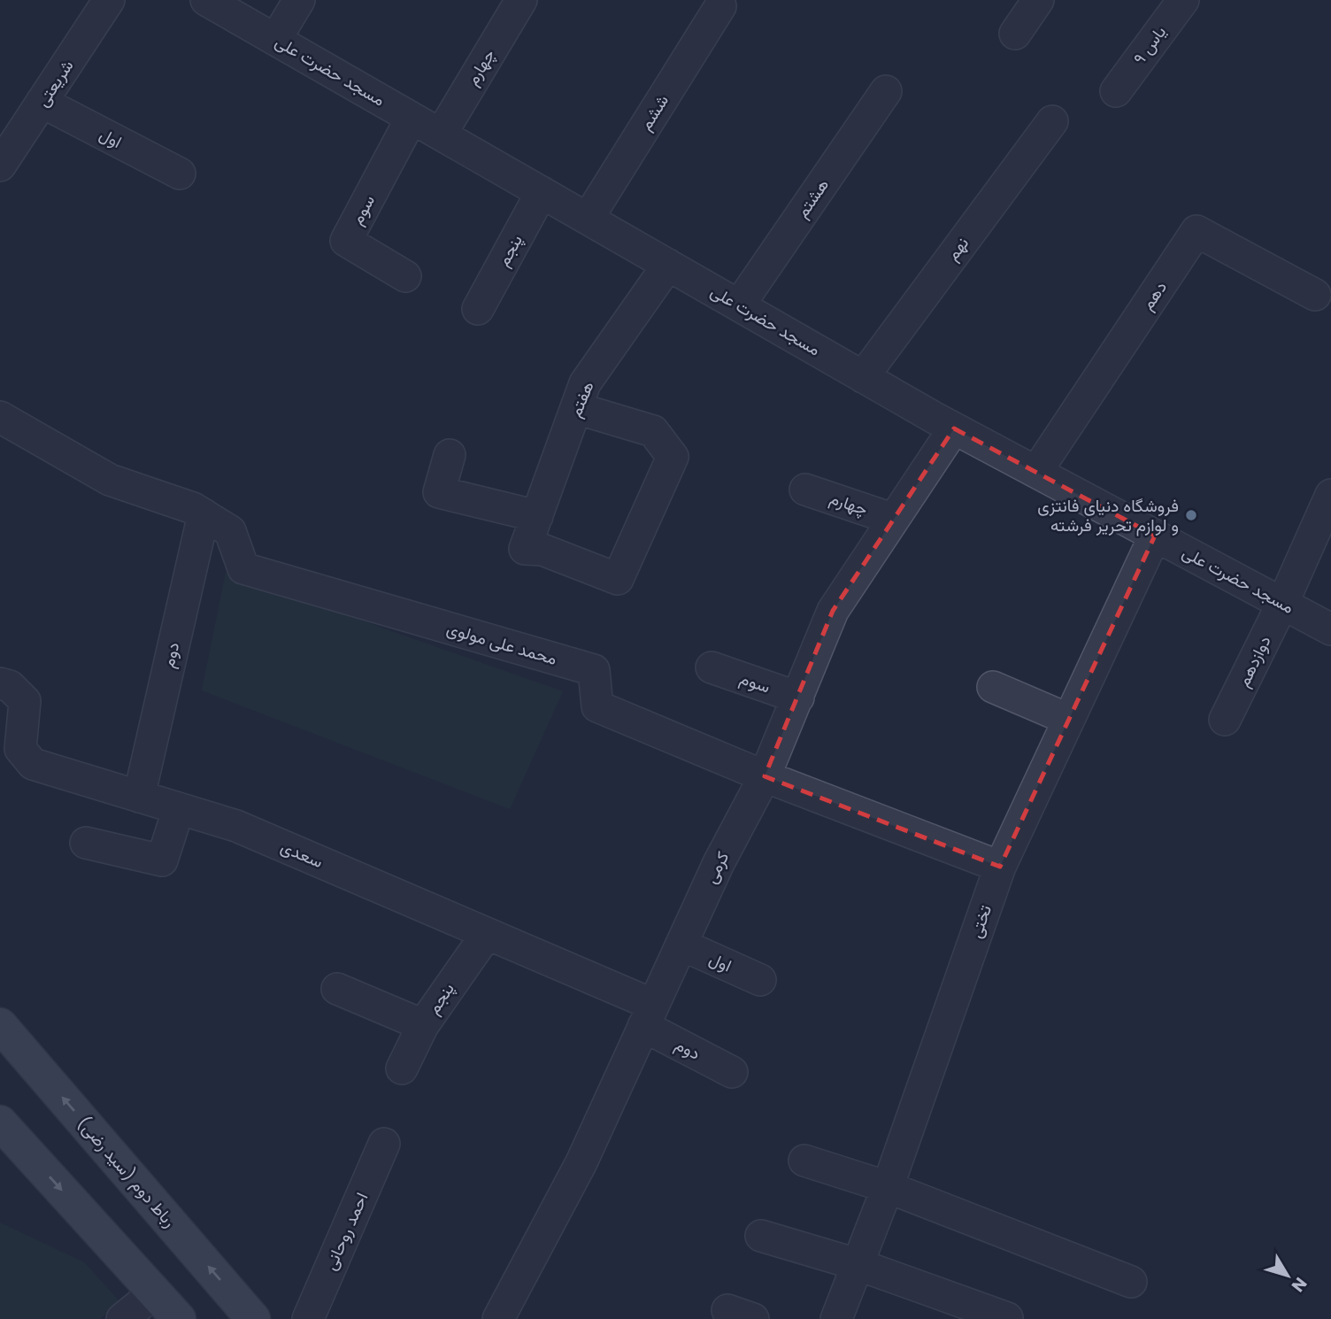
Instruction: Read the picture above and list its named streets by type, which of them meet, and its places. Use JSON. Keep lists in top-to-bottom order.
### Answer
{
  "streets": {
    "main road": ["رباط دوم (سید رضی)"],
    "street": [
      "یاس ۹",
      "چهارم",
      "مسجد حضرت علی",
      "شریعتی",
      "ششم",
      "اول",
      "هشتم",
      "سوم",
      "نهم",
      "پنجم",
      "دهم",
      "هفتم",
      "محمد علی مولوی",
      "دوم",
      "دوازدهم",
      "سعدی",
      "کرمی",
      "تختی",
      "احمد روحانی"
    ]
  },
  "crossings": [
    ["چهارم", "مسجد حضرت علی"],
    ["چهارم", "کرمی"],
    ["مسجد حضرت علی", "ششم"],
    ["مسجد حضرت علی", "هشتم"],
    ["مسجد حضرت علی", "سوم"],
    ["مسجد حضرت علی", "نهم"],
    ["مسجد حضرت علی", "پنجم"],
    ["مسجد حضرت علی", "دهم"],
    ["مسجد حضرت علی", "هفتم"],
    ["مسجد حضرت علی", "دوازدهم"],
    ["مسجد حضرت علی", "کرمی"],
    ["مسجد حضرت علی", "تختی"],
    ["شریعتی", "اول"],
    ["اول", "کرمی"],
    ["سوم", "کرمی"],
    ["پنجم", "سعدی"],
    ["محمد علی مولوی", "دوم"],
    ["محمد علی مولوی", "کرمی"],
    ["محمد علی مولوی", "تختی"],
    ["دوم", "سعدی"],
    ["دوم", "کرمی"],
    ["سعدی", "کرمی"]
  ],
  "places": ["فروشگاه دنیای فانتزی و لوازم تحریر فرشته"],
  "north": "bottom right"
}
